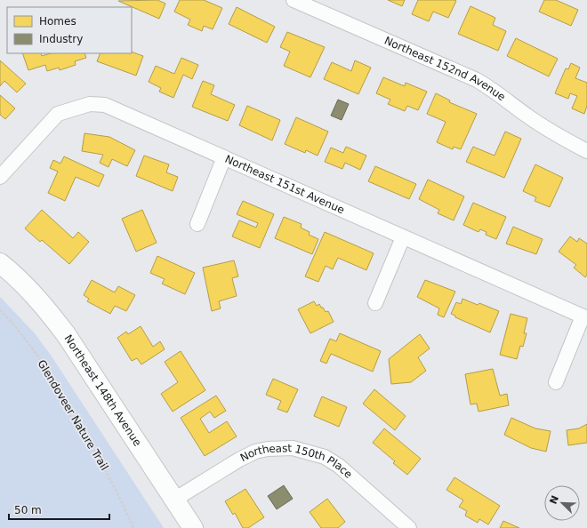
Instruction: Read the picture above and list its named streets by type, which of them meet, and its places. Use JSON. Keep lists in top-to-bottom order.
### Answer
{
  "streets": {
    "main road": ["Northeast 148th Avenue"],
    "street": ["Northeast 152nd Avenue", "Northeast 151st Avenue", "Northeast 150th Place"],
    "path": ["Glendoveer Nature Trail"]
  },
  "crossings": [
    ["Northeast 148th Avenue", "Northeast 150th Place"]
  ],
  "legend": ["Homes", "Industry"],
  "scale_bar": "50 m",
  "north": "top left"
}
